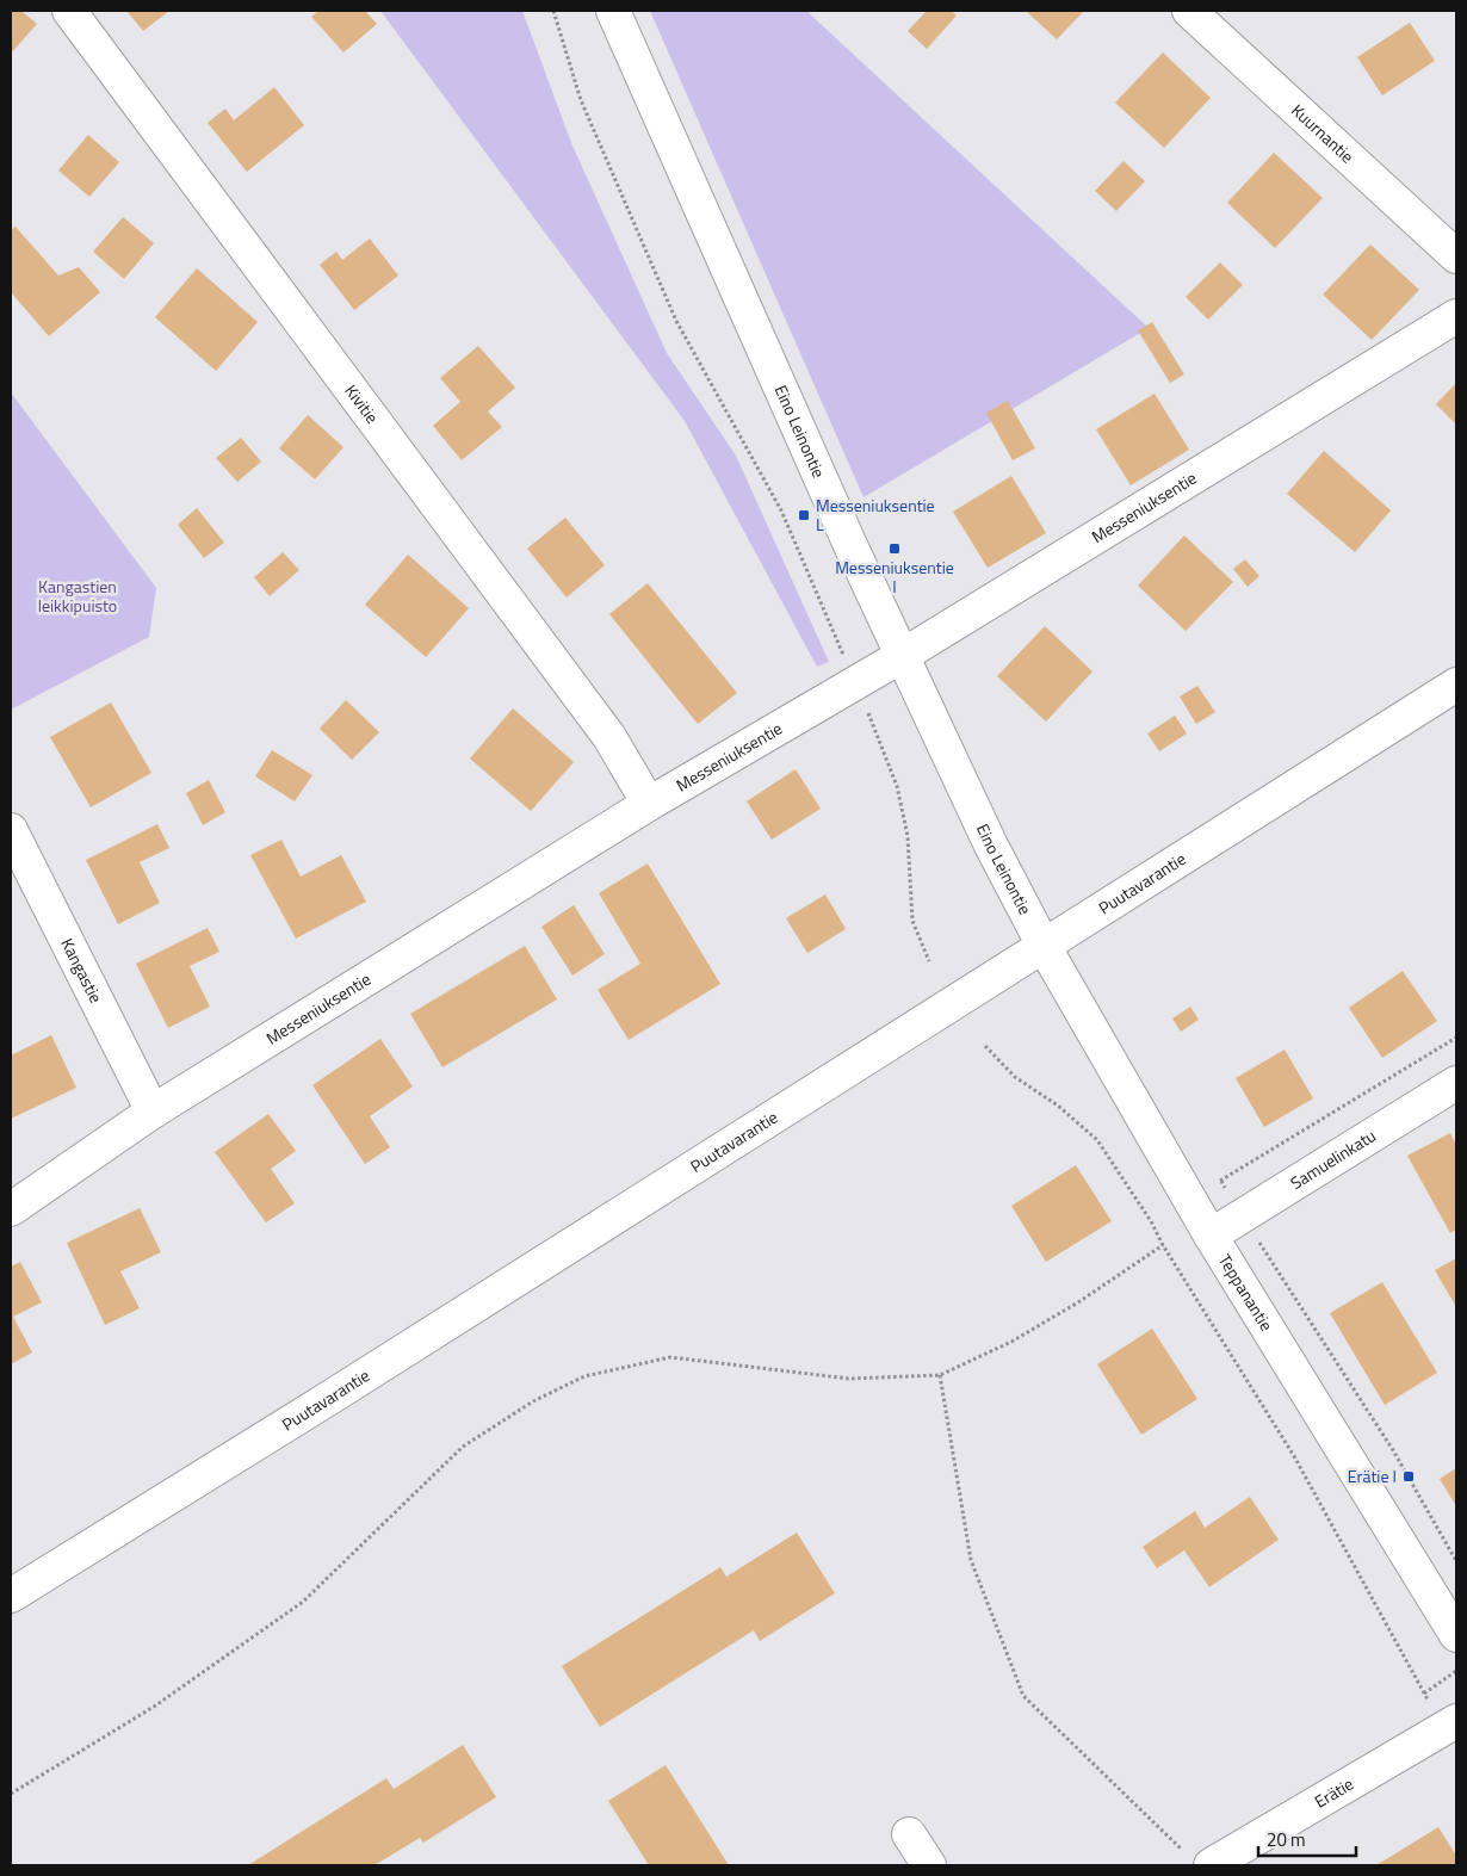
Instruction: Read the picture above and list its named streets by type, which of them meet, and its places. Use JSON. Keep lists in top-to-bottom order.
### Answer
{
  "streets": {
    "street": [
      "Kuurnantie",
      "Kivitie",
      "Eino Leinontie",
      "Messeniuksentie",
      "Puutavarantie",
      "Kangastie",
      "Samuelinkatu",
      "Teppanantie",
      "Erätie"
    ]
  },
  "crossings": [
    ["Kivitie", "Messeniuksentie"],
    ["Eino Leinontie", "Messeniuksentie"],
    ["Eino Leinontie", "Puutavarantie"],
    ["Eino Leinontie", "Teppanantie"],
    ["Messeniuksentie", "Kangastie"],
    ["Puutavarantie", "Teppanantie"],
    ["Samuelinkatu", "Teppanantie"]
  ],
  "parks": ["Kangastien leikkipuisto"],
  "places": {
    "transit": ["Messeniuksentie L", "Messeniuksentie I", "Erätie I"]
  },
  "scale_bar": "20 m"
}
